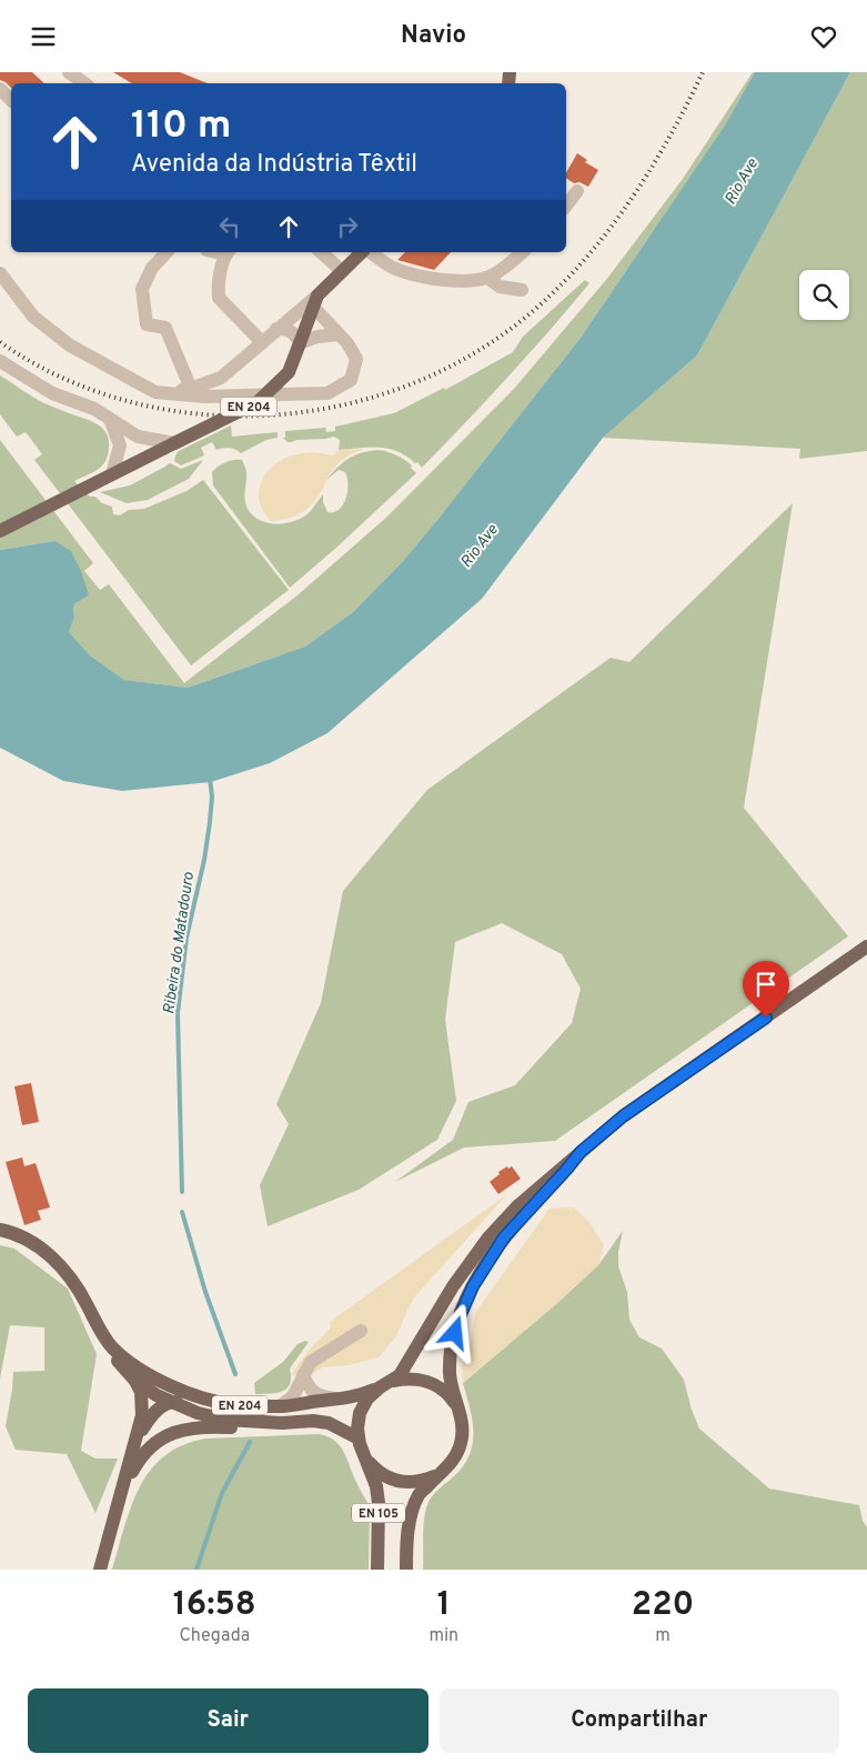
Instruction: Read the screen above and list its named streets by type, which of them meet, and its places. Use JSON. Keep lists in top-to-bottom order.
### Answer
{
  "streets": {
    "main road": ["EN 204", "EN 105"]
  },
  "crossings": [
    ["EN 204", "EN 105"]
  ],
  "water": ["Rio Ave", "Ribeira do Matadouro"],
  "page": {
    "header": "Navio",
    "turn": ["110 m", "Avenida da Indústria Têxtil"],
    "eta": [
      "16:58",
      "Chegada",
      "1",
      "min",
      "220",
      "m"
    ],
    "buttons": ["Sair", "Compartilhar"]
  }
}
